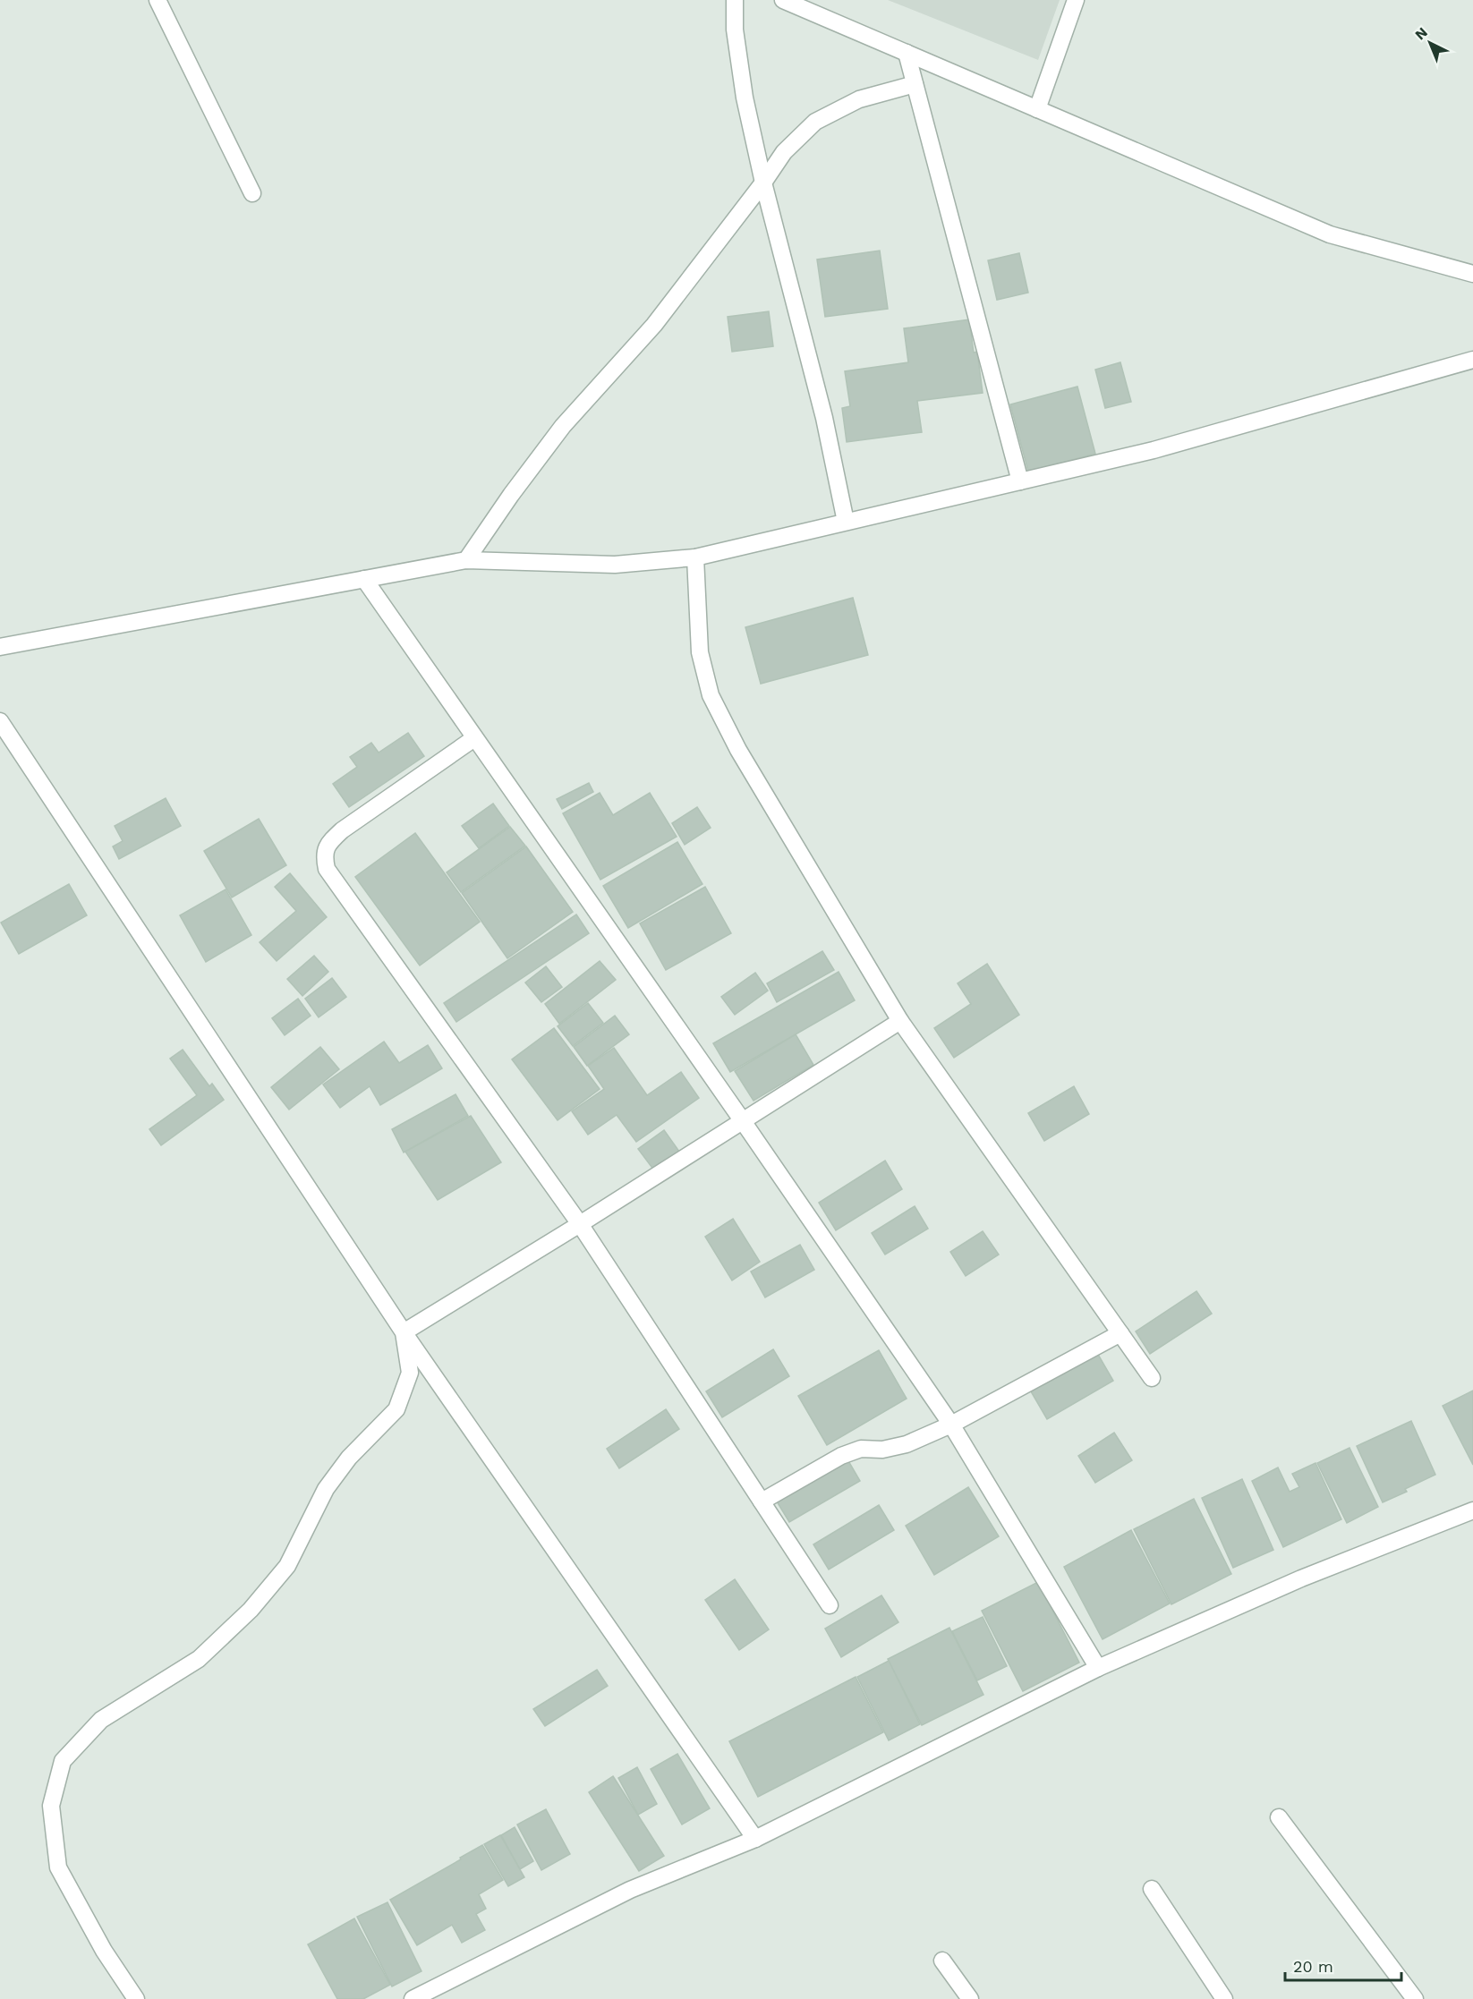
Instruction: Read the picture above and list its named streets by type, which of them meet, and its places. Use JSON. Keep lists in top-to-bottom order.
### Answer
{
  "scale_bar": "20 m",
  "north": "top left"
}
